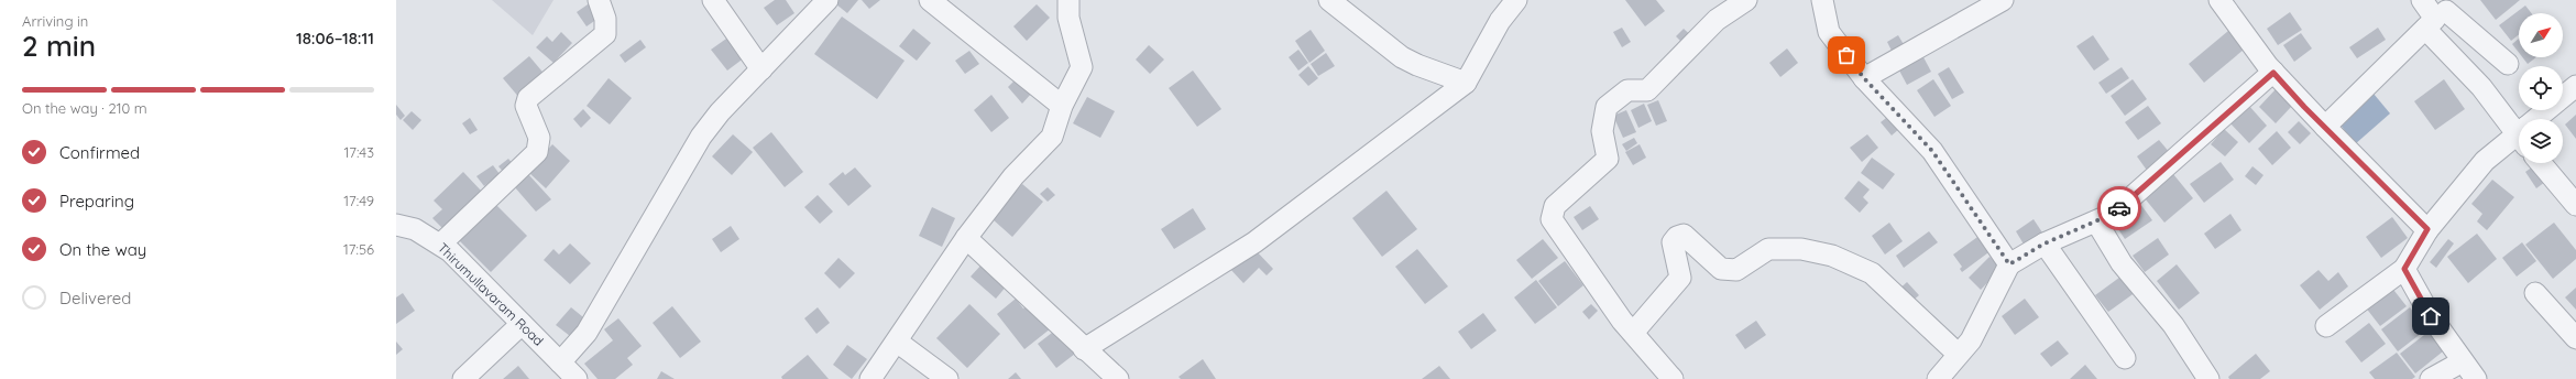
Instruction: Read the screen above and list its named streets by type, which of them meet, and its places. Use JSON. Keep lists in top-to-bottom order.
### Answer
{
  "streets": {
    "street": ["Thirumullavaram Road"]
  },
  "north": "top right",
  "page": {
    "heading": ["2 min", "Arriving in", "18:06–18:11"],
    "bar": "On the way · 210 m",
    "list": [
      ["Confirmed", "17:43"],
      ["Preparing", "17:49"],
      ["On the way", "17:56"],
      "Delivered"
    ]
  }
}
